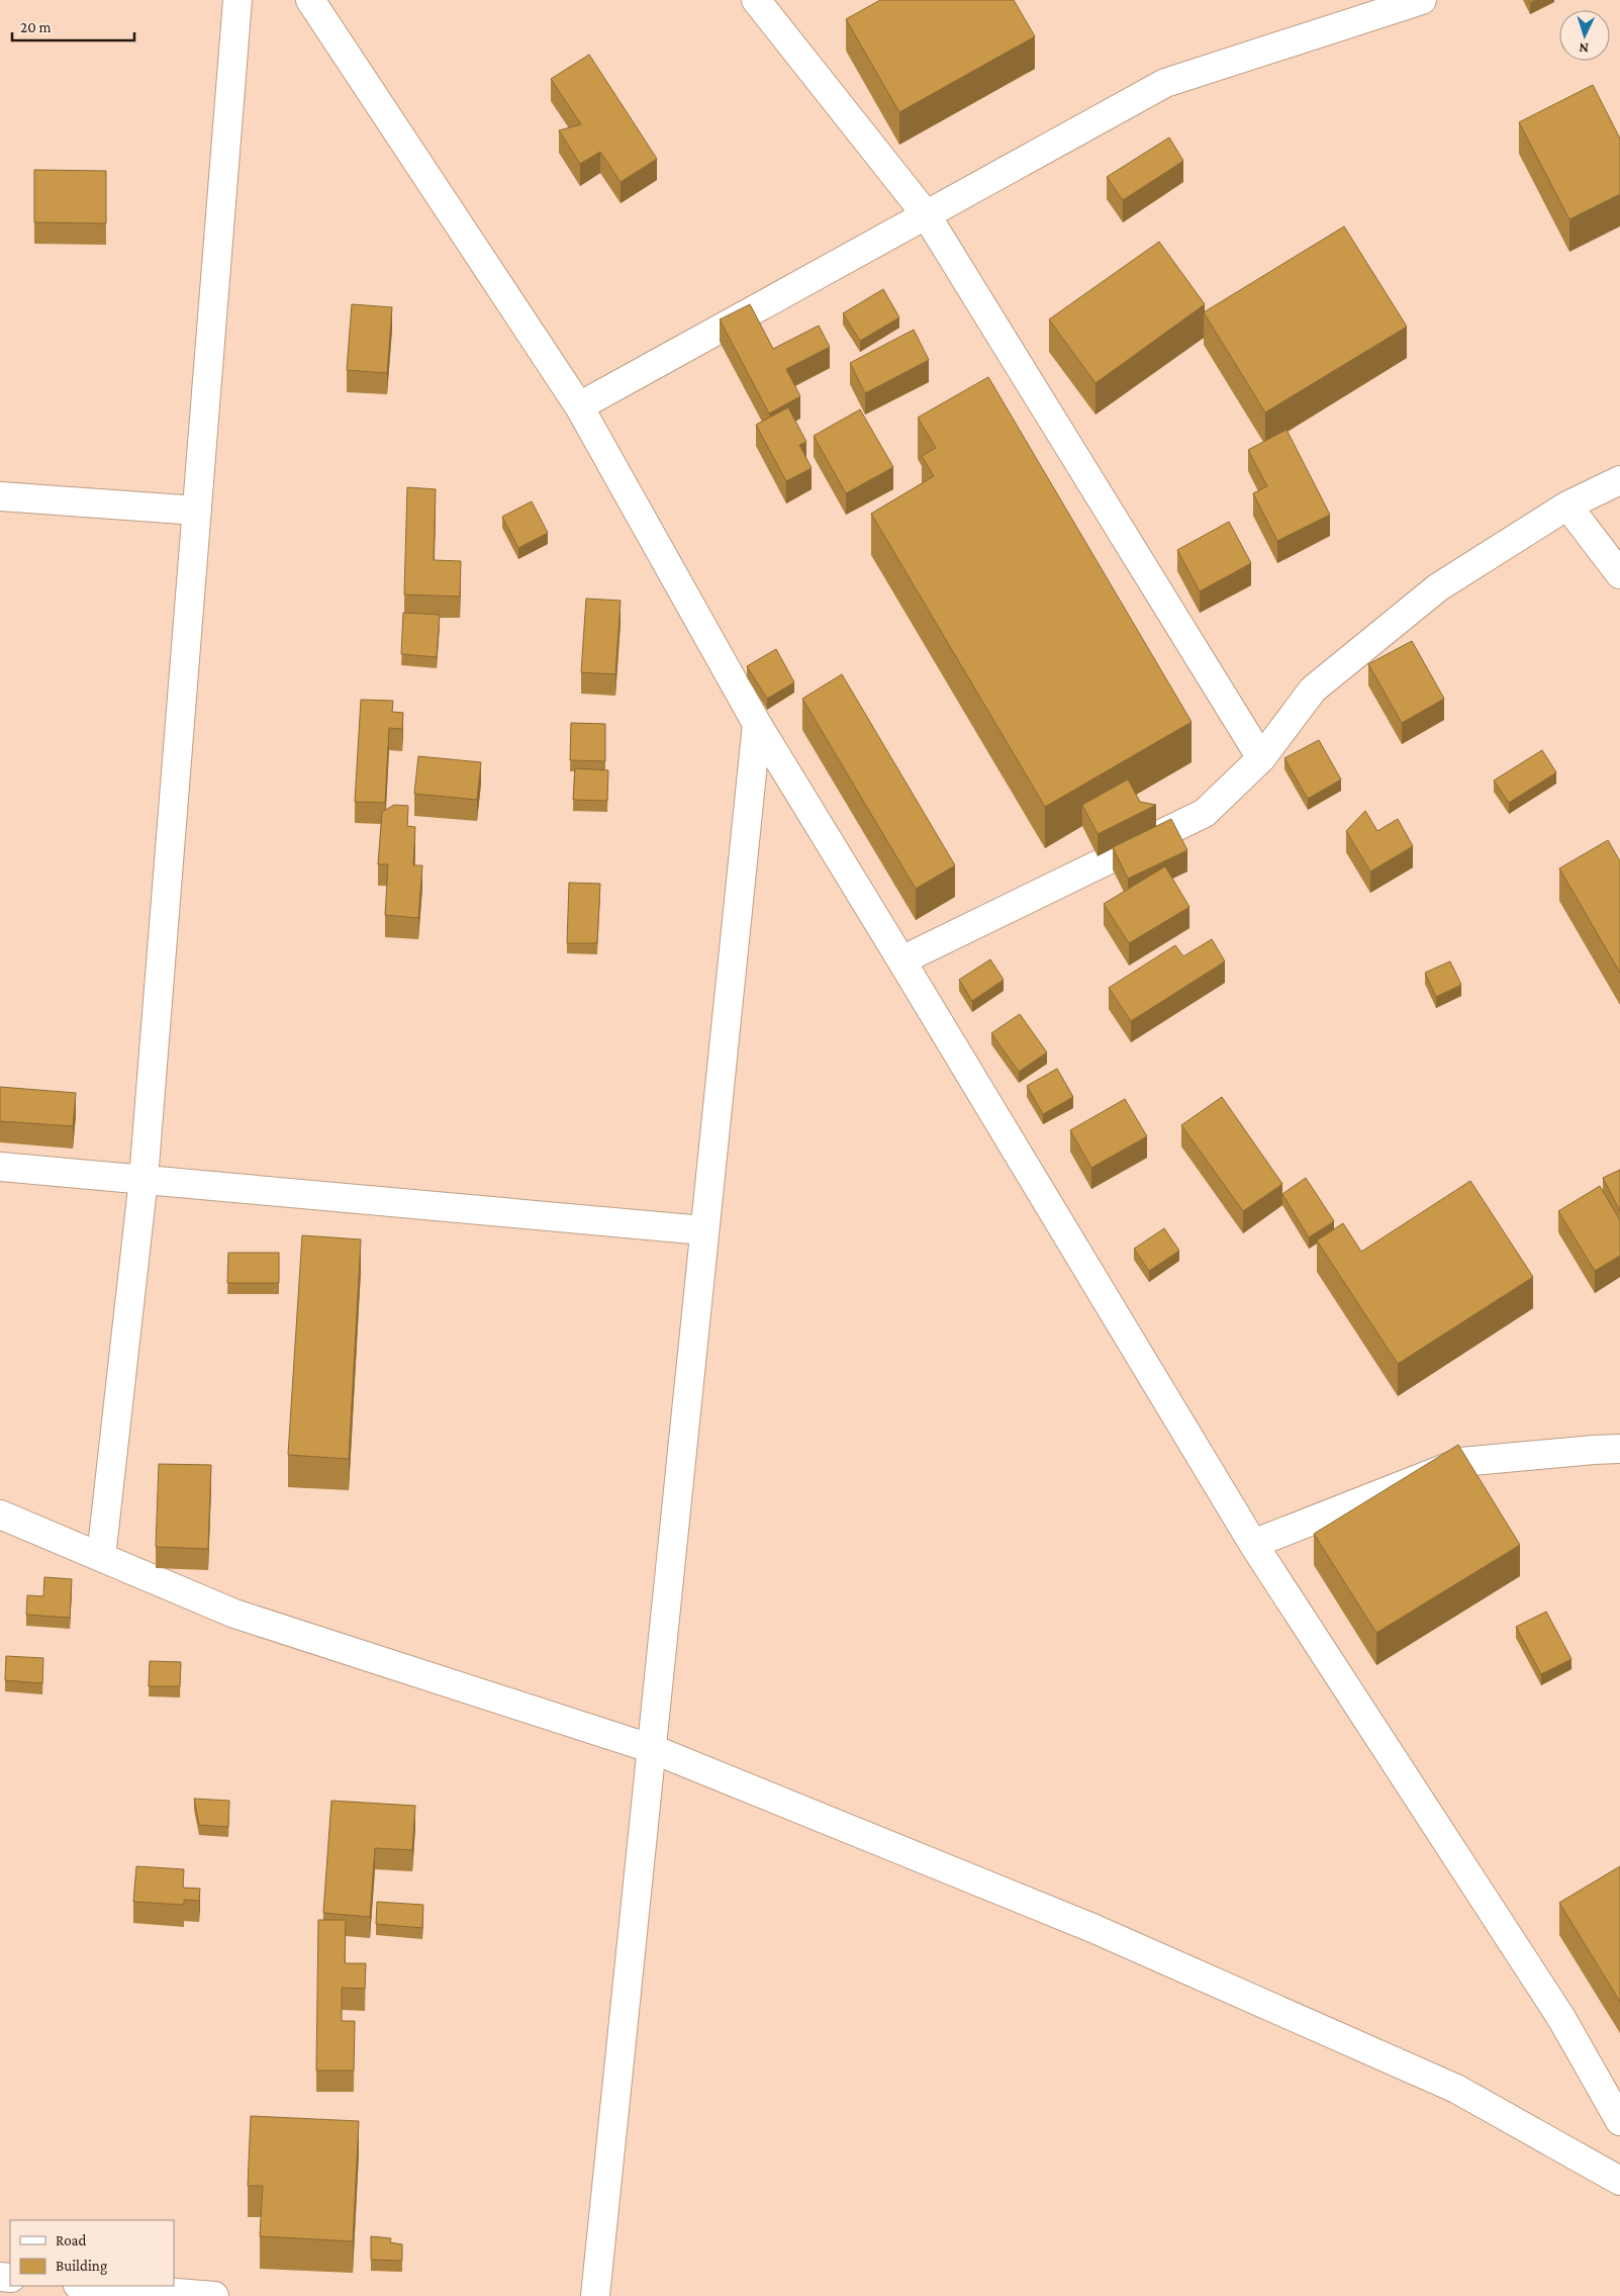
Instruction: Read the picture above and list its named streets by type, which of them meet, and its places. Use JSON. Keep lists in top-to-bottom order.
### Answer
{
  "legend": ["Road", "Building"],
  "scale_bar": "20 m",
  "north": "bottom"
}
